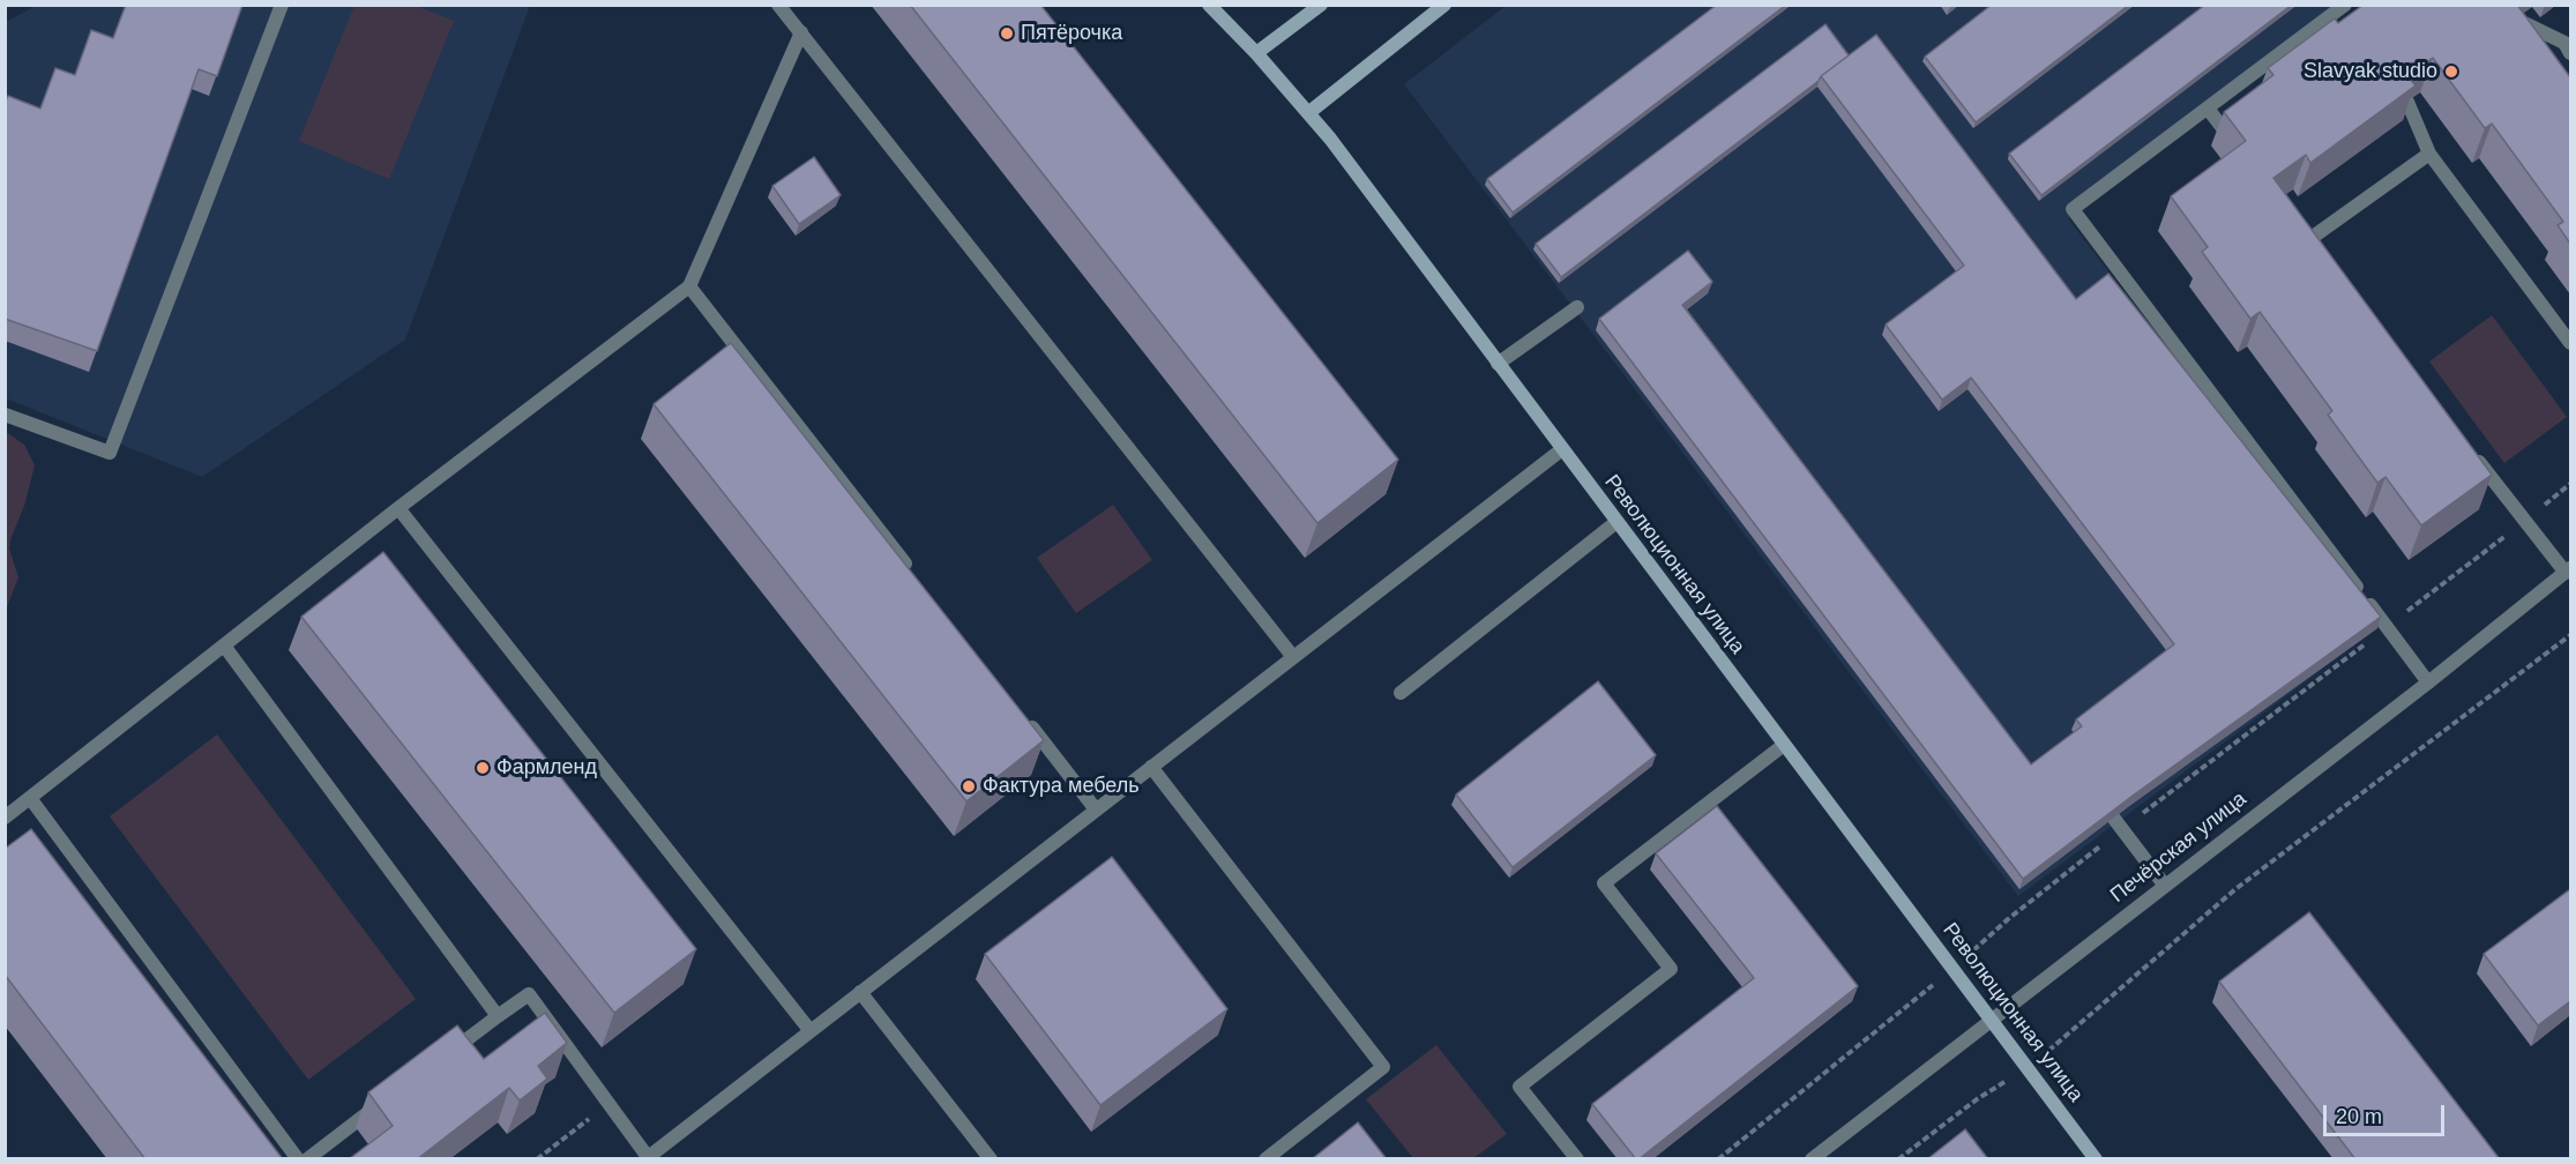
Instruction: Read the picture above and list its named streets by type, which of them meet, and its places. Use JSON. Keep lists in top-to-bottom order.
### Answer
{
  "streets": {
    "main road": ["Революционная улица"],
    "street": ["Печёрская улица"]
  },
  "crossings": [
    ["Революционная улица", "Печёрская улица"]
  ],
  "places": [
    "Пятёрочка",
    "Slavyak studio",
    "Фармленд",
    "Фактура мебель"
  ],
  "scale_bar": "20 m"
}
